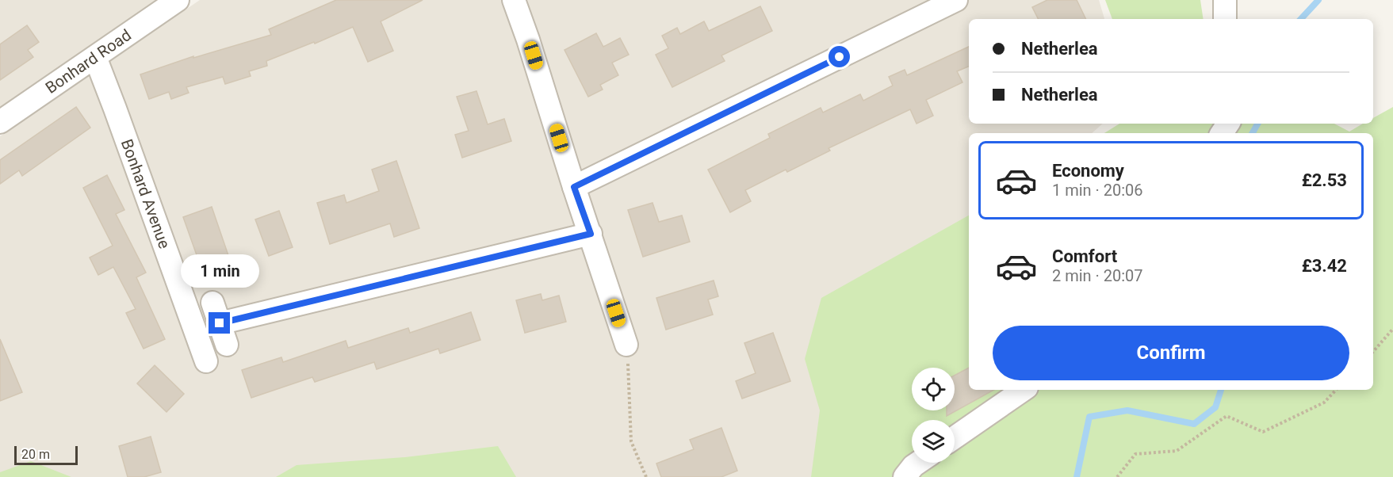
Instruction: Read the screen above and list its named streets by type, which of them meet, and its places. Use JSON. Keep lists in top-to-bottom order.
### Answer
{
  "streets": {
    "street": ["Bonhard Road", "Bonhard Avenue"]
  },
  "crossings": [
    ["Bonhard Road", "Bonhard Avenue"]
  ],
  "scale_bar": "20 m",
  "page": {
    "banner": ["Netherlea", "Netherlea"],
    "list": [
      {
        "name": "Economy",
        "note": "1 min · 20:06",
        "value": "£2.53"
      },
      {
        "name": "Comfort",
        "note": "2 min · 20:07",
        "value": "£3.42"
      }
    ],
    "bubble": "1 min",
    "buttons": "Confirm",
    "scale": "20 m"
  }
}
